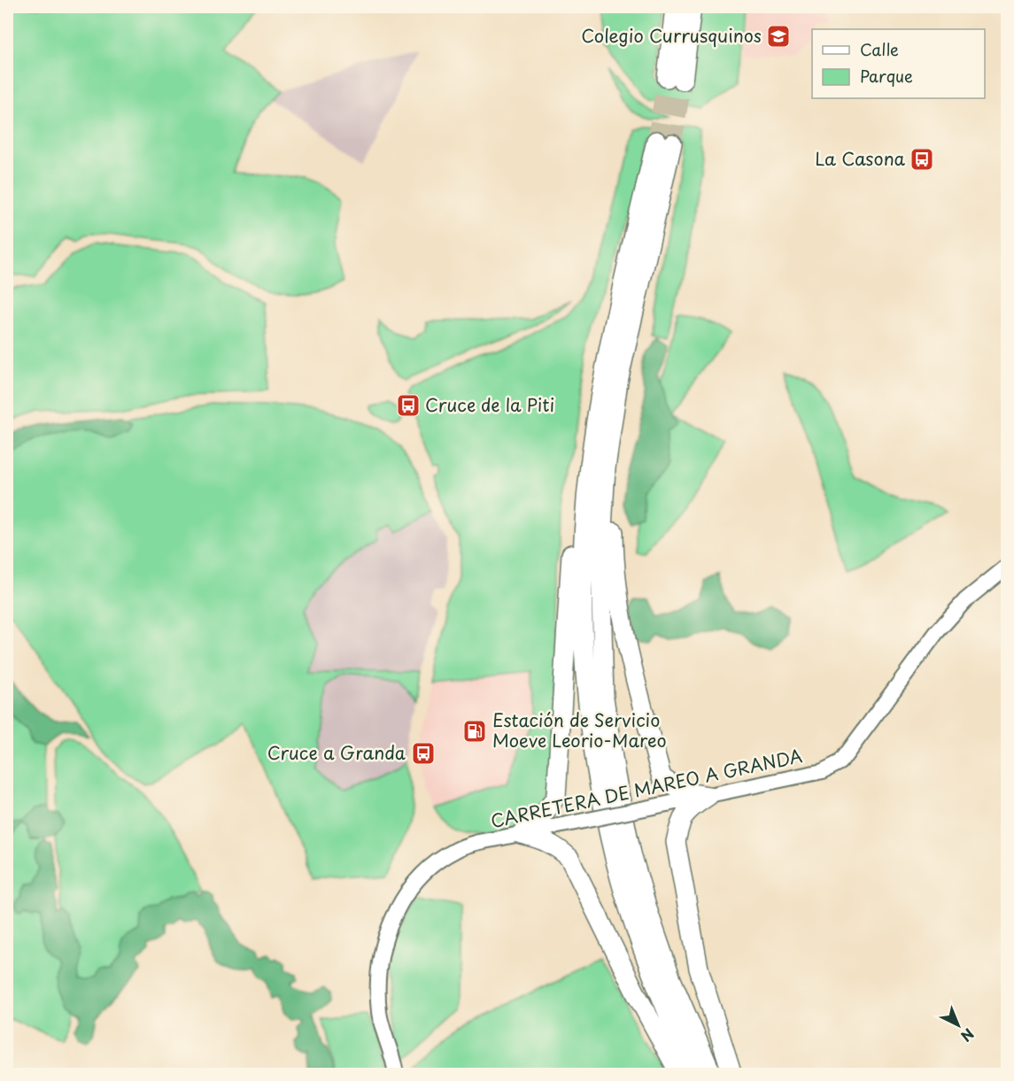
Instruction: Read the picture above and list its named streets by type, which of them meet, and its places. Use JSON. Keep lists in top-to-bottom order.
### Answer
{
  "streets": {
    "street": ["CARRETERA DE MAREO A GRANDA"]
  },
  "places": {
    "school or university": ["Colegio Currusquinos"],
    "bus stop": ["La Casona", "Cruce de la Piti", "Cruce a Granda"],
    "fuel station": ["Estación de Servicio Moeve Leorio-Mareo"]
  },
  "legend": ["Calle", "Parque"],
  "north": "bottom right"
}
